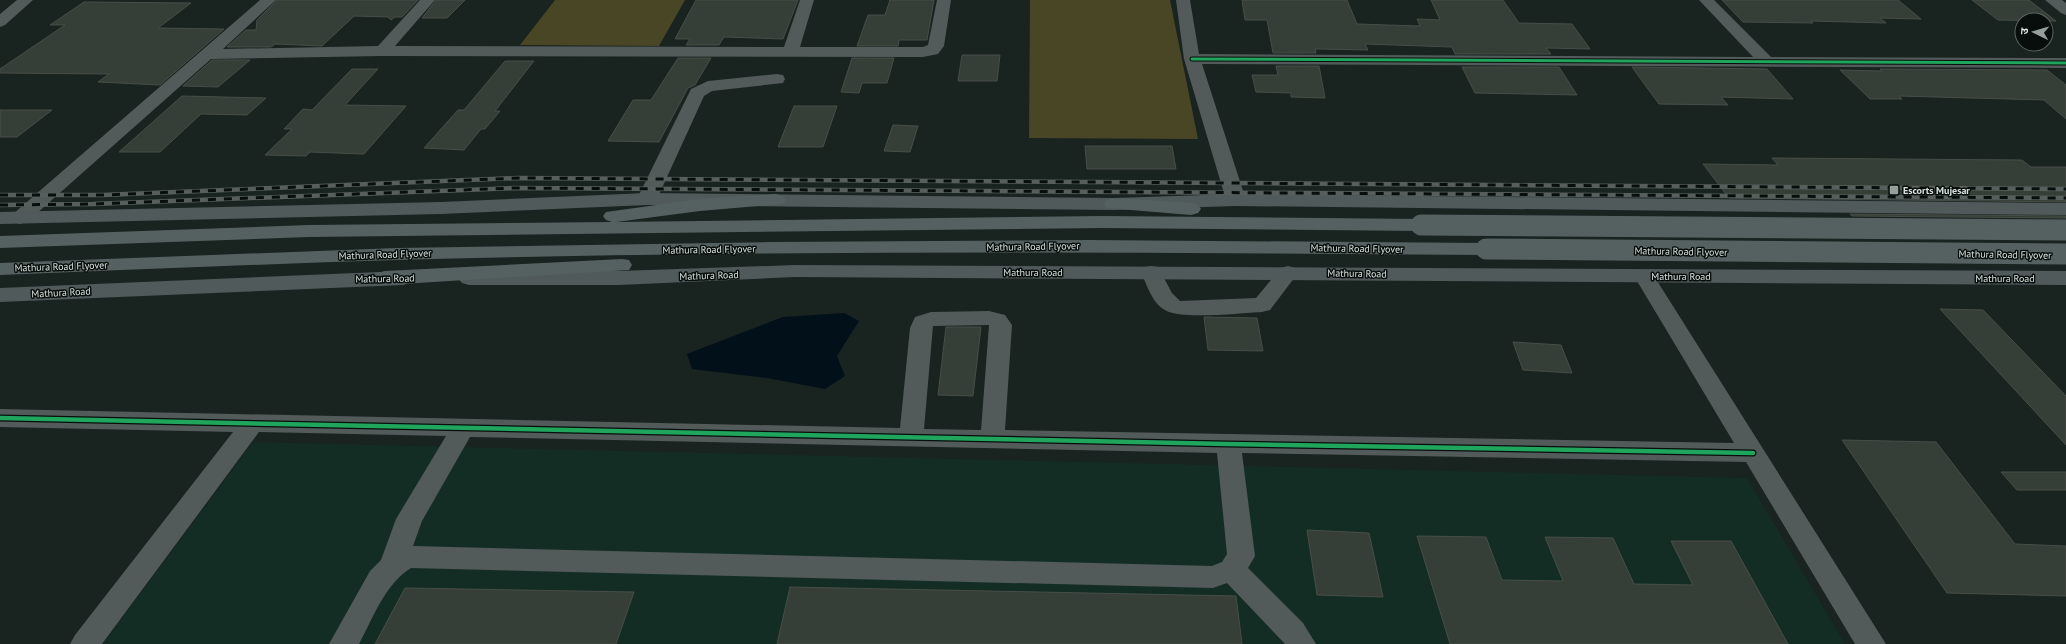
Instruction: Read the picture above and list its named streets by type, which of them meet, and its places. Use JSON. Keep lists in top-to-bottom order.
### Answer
{
  "streets": {
    "highway": ["Mathura Road Flyover"],
    "main road": ["Mathura Road"]
  },
  "places": {
    "transit": ["Escorts Mujesar"]
  },
  "north": "left"
}
